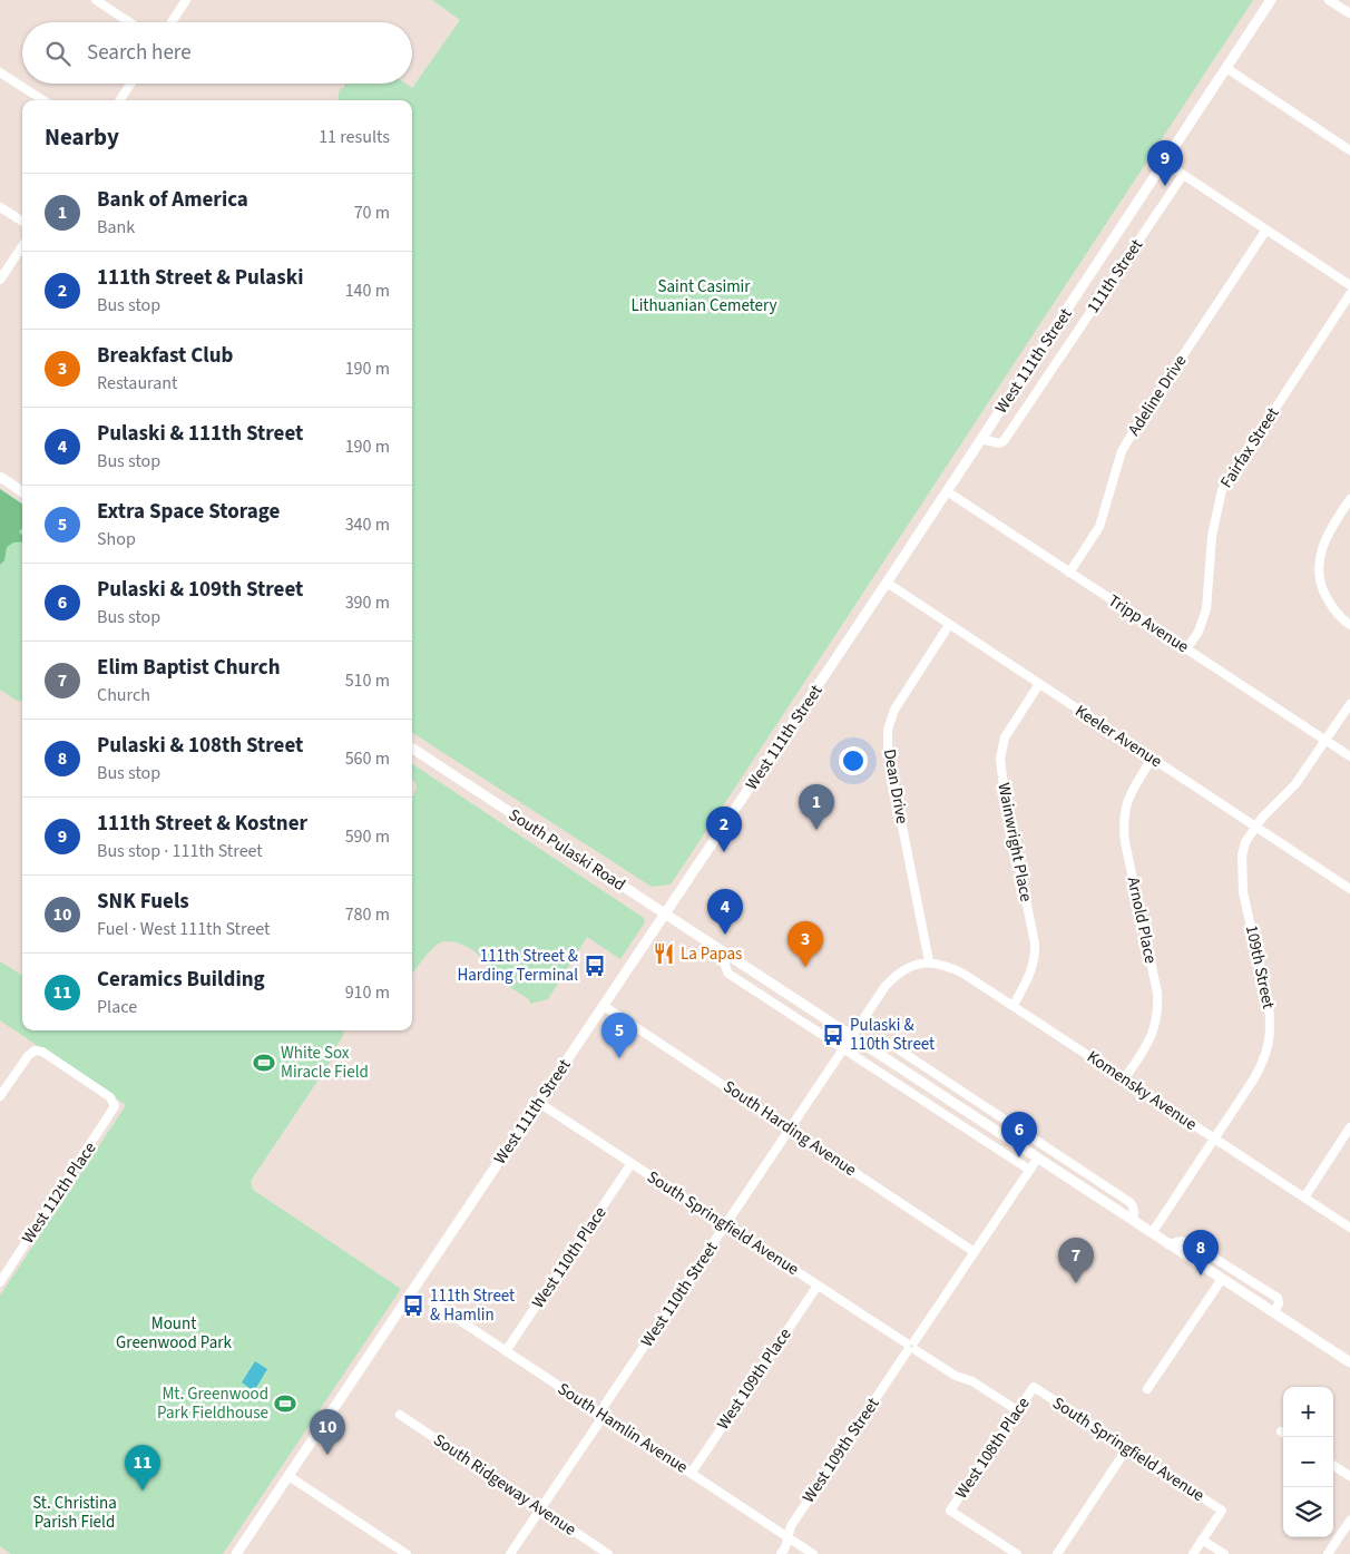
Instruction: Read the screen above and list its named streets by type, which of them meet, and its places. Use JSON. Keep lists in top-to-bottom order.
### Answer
{
  "streets": {
    "main road": ["West 111th Street", "South Pulaski Road"],
    "street": [
      "111th Street",
      "Adeline Drive",
      "Fairfax Street",
      "Tripp Avenue",
      "Keeler Avenue",
      "Dean Drive",
      "Wainwright Place",
      "Arnold Place",
      "109th Street",
      "Komensky Avenue",
      "South Harding Avenue",
      "West 112th Place",
      "South Springfield Avenue",
      "West 110th Place",
      "West 110th Street",
      "West 109th Place",
      "South Hamlin Avenue",
      "West 108th Place",
      "West 109th Street",
      "South Ridgeway Avenue"
    ]
  },
  "crossings": [
    ["111th Street", "West 111th Street"],
    ["West 111th Street", "Tripp Avenue"],
    ["West 111th Street", "Keeler Avenue"],
    ["West 111th Street", "South Pulaski Road"],
    ["West 111th Street", "South Harding Avenue"],
    ["West 111th Street", "South Springfield Avenue"],
    ["Adeline Drive", "Tripp Avenue"],
    ["Fairfax Street", "Tripp Avenue"],
    ["Tripp Avenue", "109th Street"],
    ["Keeler Avenue", "Dean Drive"],
    ["Keeler Avenue", "Wainwright Place"],
    ["Keeler Avenue", "Arnold Place"],
    ["Keeler Avenue", "109th Street"],
    ["Dean Drive", "Komensky Avenue"],
    ["Dean Drive", "West 110th Street"],
    ["Wainwright Place", "Komensky Avenue"],
    ["South Pulaski Road", "109th Street"],
    ["South Pulaski Road", "West 110th Street"],
    ["South Pulaski Road", "West 109th Street"],
    ["Arnold Place", "Komensky Avenue"],
    ["109th Street", "Komensky Avenue"],
    ["Komensky Avenue", "West 110th Street"],
    ["South Harding Avenue", "West 110th Street"],
    ["South Harding Avenue", "West 109th Street"],
    ["South Springfield Avenue", "West 110th Place"],
    ["South Springfield Avenue", "West 110th Street"],
    ["South Springfield Avenue", "West 109th Place"],
    ["South Springfield Avenue", "West 108th Place"],
    ["South Springfield Avenue", "West 109th Street"],
    ["West 110th Place", "South Hamlin Avenue"],
    ["West 110th Street", "South Hamlin Avenue"],
    ["West 110th Street", "South Ridgeway Avenue"],
    ["West 109th Place", "South Hamlin Avenue"],
    ["South Hamlin Avenue", "West 109th Street"]
  ],
  "parks": ["Saint Casimir Lithuanian Cemetery", "Mount Greenwood Park", "St. Christina Parish Field"],
  "places": {
    "restaurant": ["La Papas"],
    "bus stop": ["111th Street & Harding Terminal", "Pulaski & 110th Street", "111th Street & Hamlin"],
    "sports": ["White Sox Miracle Field", "Mt. Greenwood Park Fieldhouse"]
  },
  "page": {
    "search": "Search here",
    "heading": ["Nearby", "11 results"],
    "pins": [
      "9",
      "1",
      "2",
      "4",
      "3",
      "5",
      "6",
      "8",
      "7",
      "10",
      "11"
    ],
    "list": [
      {
        "mark": "1",
        "name": "Bank of America",
        "note": "Bank",
        "value": "70 m"
      },
      {
        "mark": "2",
        "name": "111th Street & Pulaski",
        "note": "Bus stop",
        "value": "140 m"
      },
      {
        "mark": "3",
        "name": "Breakfast Club",
        "note": "Restaurant",
        "value": "190 m"
      },
      {
        "mark": "4",
        "name": "Pulaski & 111th Street",
        "note": "Bus stop",
        "value": "190 m"
      },
      {
        "mark": "5",
        "name": "Extra Space Storage",
        "note": "Shop",
        "value": "340 m"
      },
      {
        "mark": "6",
        "name": "Pulaski & 109th Street",
        "note": "Bus stop",
        "value": "390 m"
      },
      {
        "mark": "7",
        "name": "Elim Baptist Church",
        "note": "Church",
        "value": "510 m"
      },
      {
        "mark": "8",
        "name": "Pulaski & 108th Street",
        "note": "Bus stop",
        "value": "560 m"
      },
      {
        "mark": "9",
        "name": "111th Street & Kostner",
        "note": "Bus stop · 111th Street",
        "value": "590 m"
      },
      {
        "mark": "10",
        "name": "SNK Fuels",
        "note": "Fuel · West 111th Street",
        "value": "780 m"
      },
      {
        "mark": "11",
        "name": "Ceramics Building",
        "note": "Place",
        "value": "910 m"
      }
    ],
    "map_buttons": ["+", "−"]
  }
}
